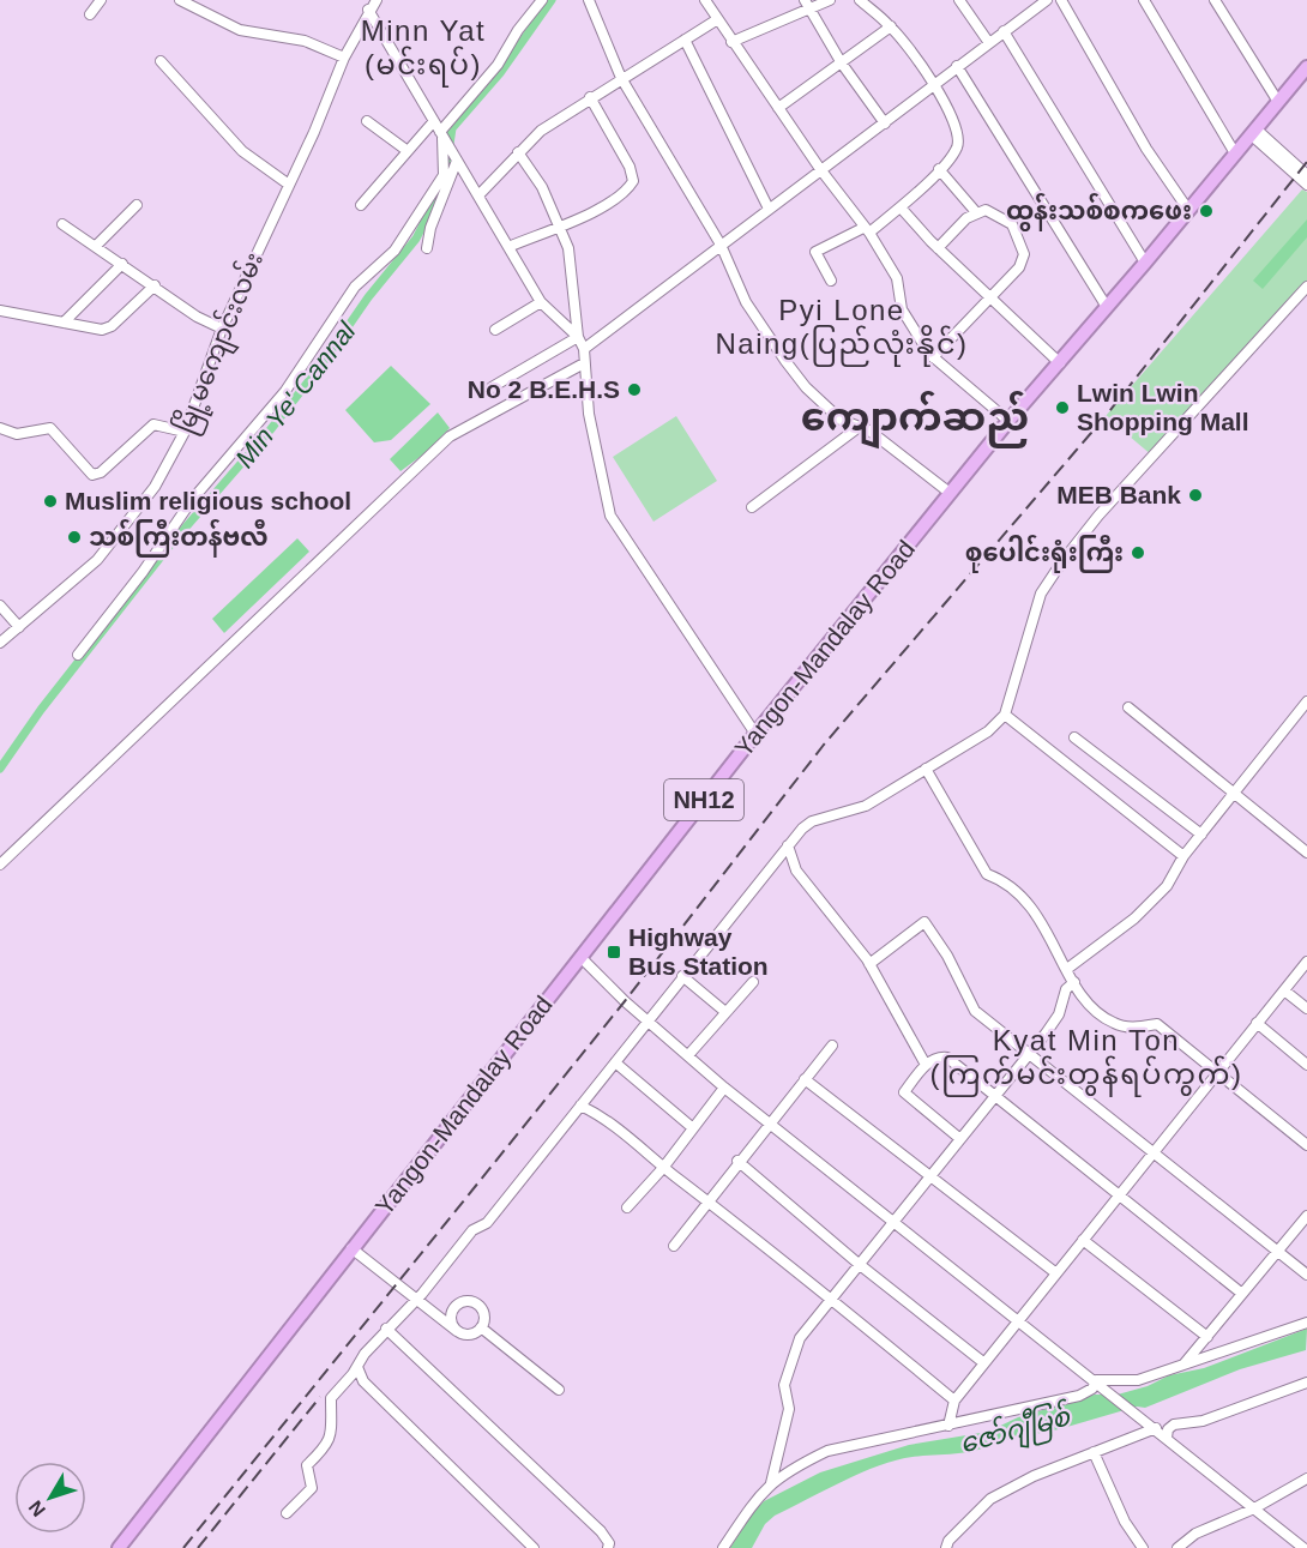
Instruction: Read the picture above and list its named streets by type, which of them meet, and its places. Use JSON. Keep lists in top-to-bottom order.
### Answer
{
  "streets": {
    "highway": ["Yangon-Mandalay Road", "NH12"],
    "street": ["မြို့မကျောင်းလမ်း"]
  },
  "districts": [
    "Minn Yat (မင်းရပ်)",
    "Pyi Lone Naing(ပြည်လုံးနိုင်)",
    "ကျောက်ဆည်",
    "Kyat Min Ton (ကြက်မင်းတွန်ရပ်ကွက်)"
  ],
  "water": ["Min Ye' Cannal", "ဇော်ဂျီမြစ်"],
  "places": {
    "other": [
      "ထွန်းသစ်စကဖေး",
      "No 2 B.E.H.S",
      "Lwin Lwin Shopping Mall",
      "MEB Bank",
      "Muslim religious school",
      "သစ်ကြီးတန်ဗလီ",
      "စုပေါင်းရုံးကြီး"
    ],
    "transit": ["Highway Bus Station"]
  },
  "north": "bottom left"
}
